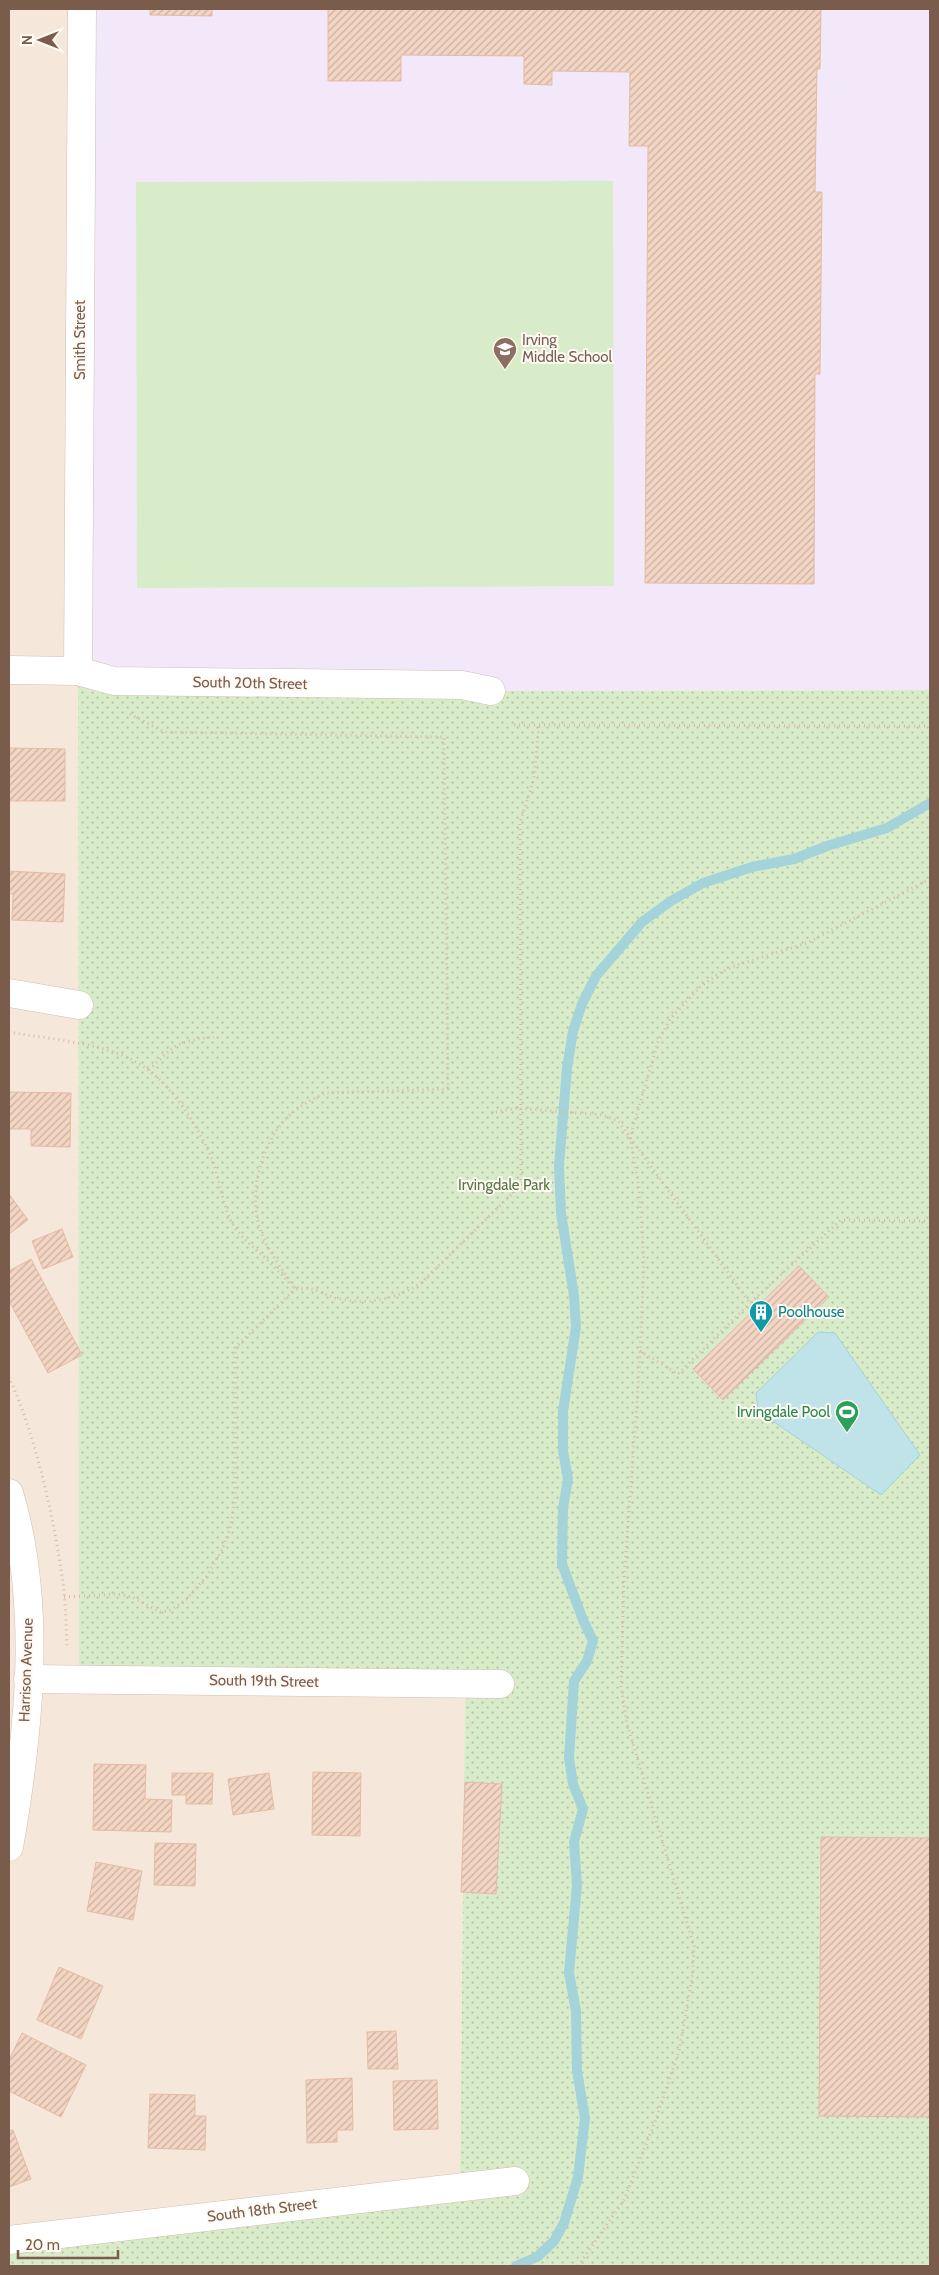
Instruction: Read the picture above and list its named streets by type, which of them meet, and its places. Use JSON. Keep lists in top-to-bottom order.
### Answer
{
  "streets": {
    "street": [
      "Smith Street",
      "South 20th Street",
      "Harrison Avenue",
      "South 19th Street",
      "South 18th Street"
    ]
  },
  "crossings": [
    ["Smith Street", "South 20th Street"],
    ["Harrison Avenue", "South 19th Street"]
  ],
  "parks": ["Irvingdale Park"],
  "places": {
    "school or university": ["Irving Middle School"],
    "building": ["Poolhouse"],
    "sports": ["Irvingdale Pool"]
  },
  "scale_bar": "20 m",
  "north": "left"
}
